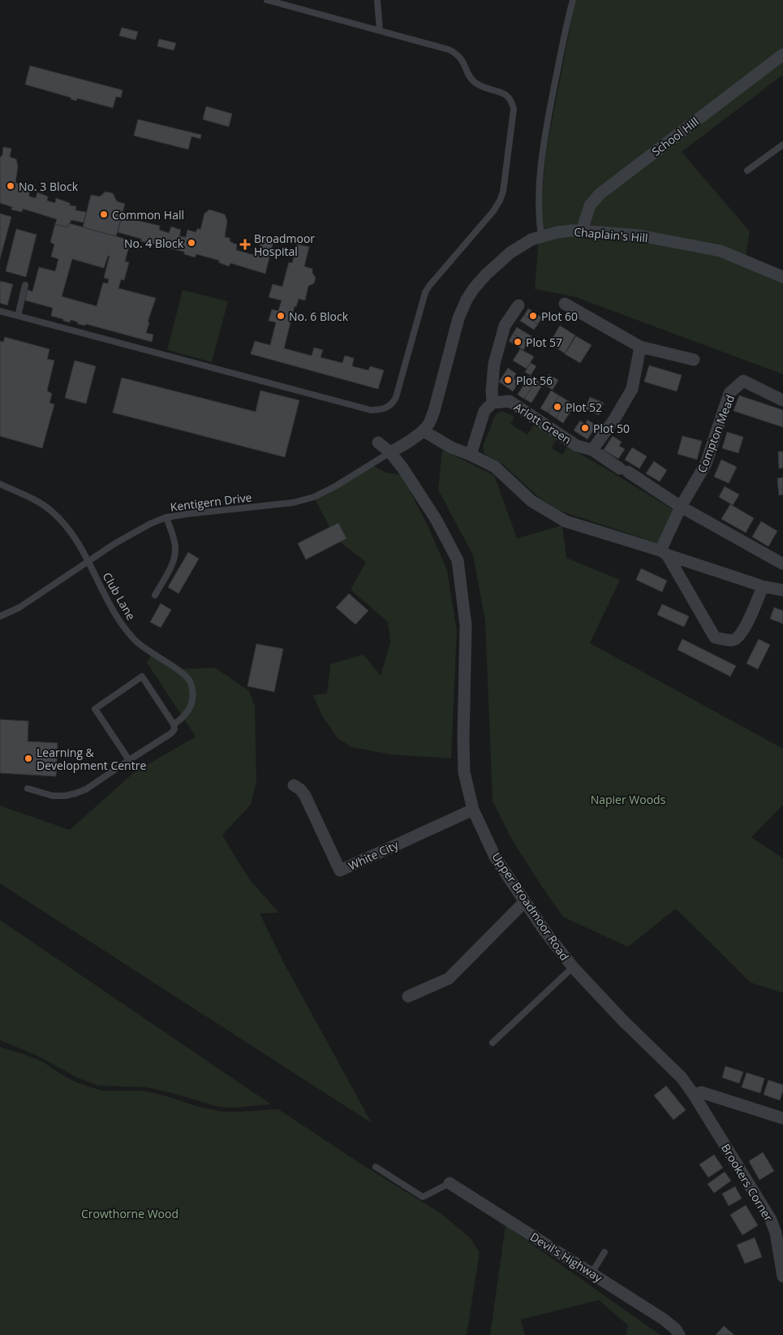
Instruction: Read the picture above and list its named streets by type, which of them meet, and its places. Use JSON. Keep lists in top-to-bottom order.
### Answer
{
  "streets": {
    "street": [
      "School Hill",
      "Chaplain's Hill",
      "Arlott Green",
      "Compton Mead",
      "White City",
      "Upper Broadmoor Road",
      "Brookers Corner",
      "Devil's Highway"
    ],
    "lane": ["Kentigern Drive", "Club Lane"]
  },
  "crossings": [
    ["School Hill", "Chaplain's Hill"],
    ["Chaplain's Hill", "Kentigern Drive"],
    ["Chaplain's Hill", "Upper Broadmoor Road"],
    ["Arlott Green", "Compton Mead"],
    ["Kentigern Drive", "Club Lane"],
    ["Kentigern Drive", "Upper Broadmoor Road"],
    ["White City", "Upper Broadmoor Road"],
    ["Upper Broadmoor Road", "Brookers Corner"]
  ],
  "parks": ["Napier Woods", "Crowthorne Wood"],
  "places": {
    "other": [
      "No. 3 Block",
      "Common Hall",
      "No. 4 Block",
      "No. 6 Block",
      "Plot 60",
      "Plot 57",
      "Plot 56",
      "Plot 52",
      "Plot 50",
      "Learning & Development Centre"
    ],
    "health": ["Broadmoor Hospital"]
  }
}
